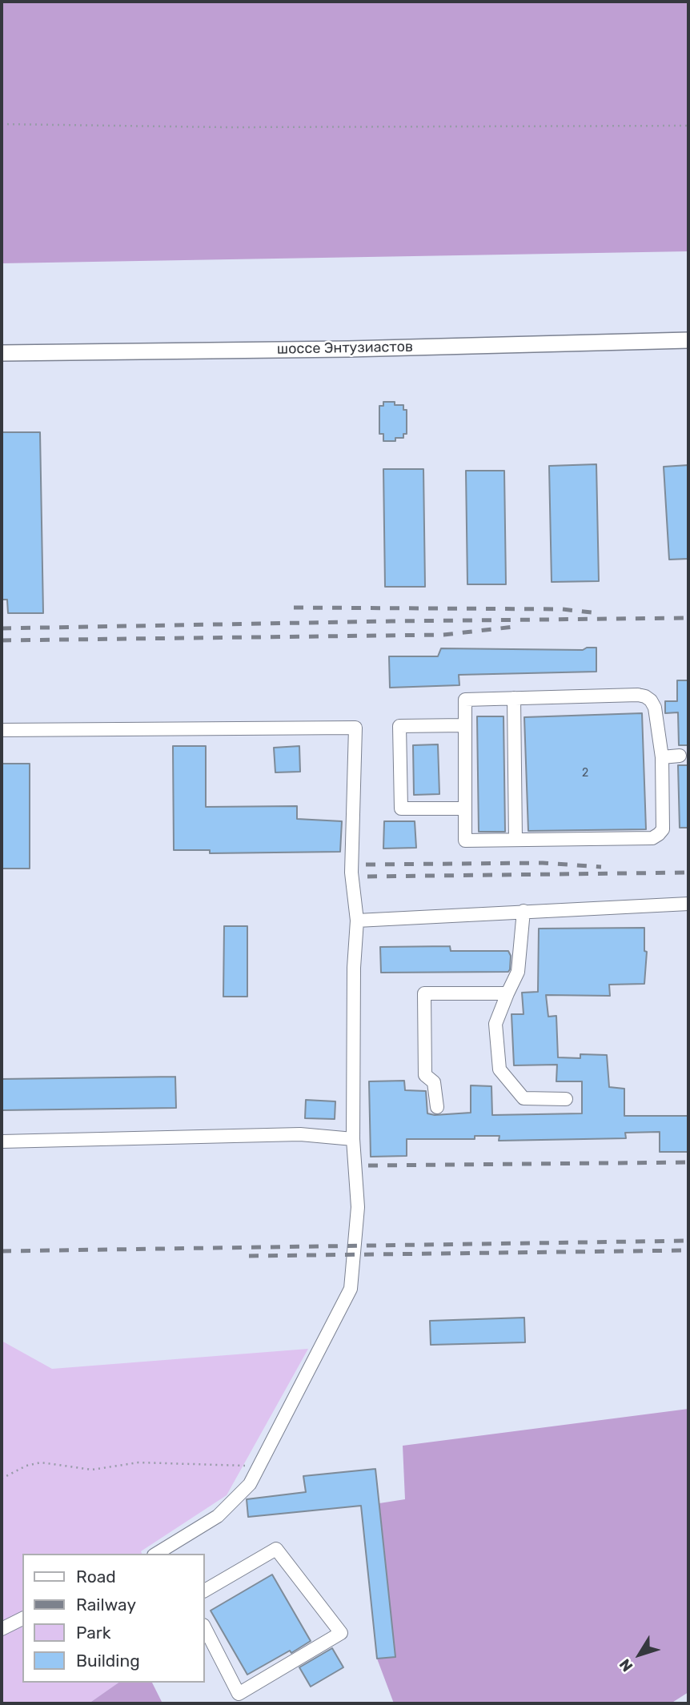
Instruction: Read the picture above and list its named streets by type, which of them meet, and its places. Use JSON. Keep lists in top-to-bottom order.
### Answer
{
  "streets": {
    "main road": ["шоссе Энтузиастов"]
  },
  "house_numbers": ["2"],
  "legend": [
    "Road",
    "Railway",
    "Park",
    "Building"
  ],
  "north": "bottom left"
}
